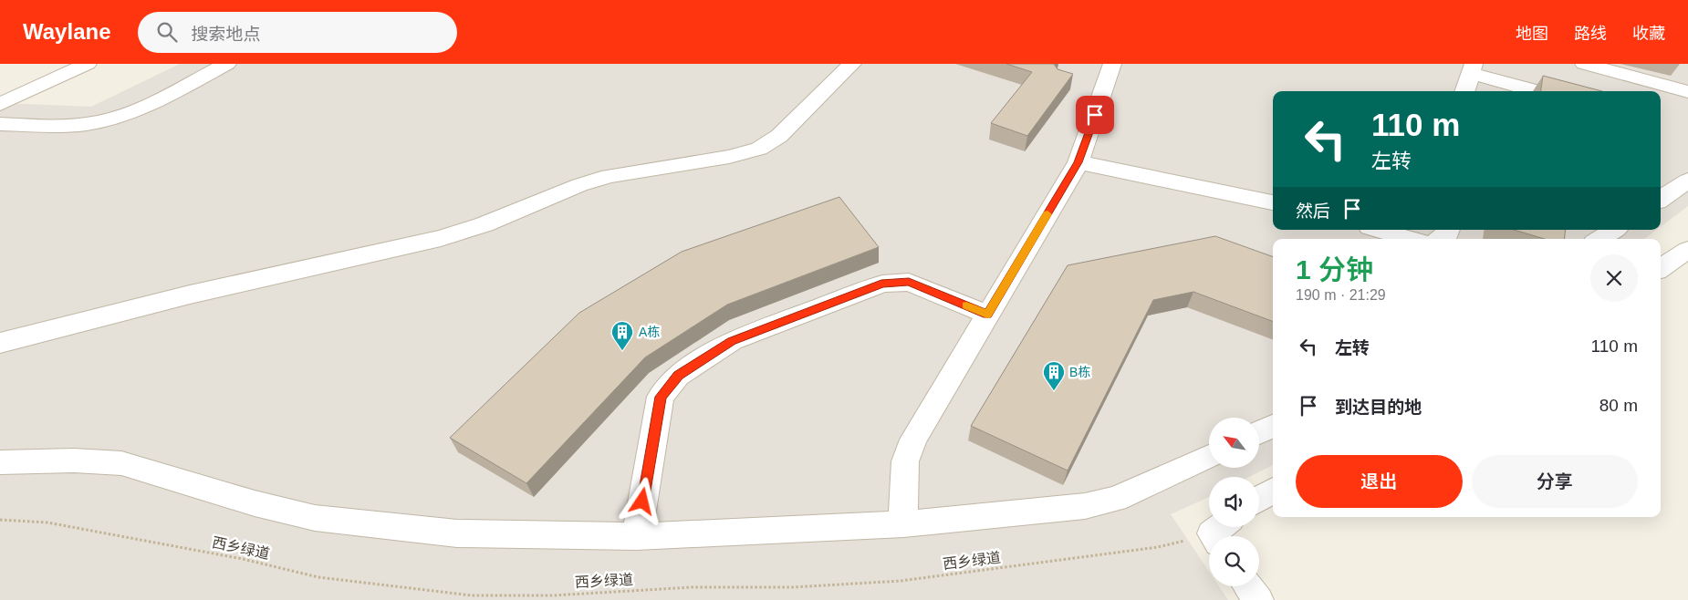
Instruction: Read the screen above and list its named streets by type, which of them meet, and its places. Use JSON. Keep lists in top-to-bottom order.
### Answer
{
  "streets": {
    "path": ["西乡绿道"]
  },
  "places": {
    "building": ["A栋", "B栋"]
  },
  "north": "top left",
  "page": {
    "header": "Waylane",
    "search": "搜索地点",
    "nav": ["地图", "路线", "收藏"],
    "turn": ["110 m", "左转"],
    "then": "然后",
    "heading": ["1 分钟", "190 m · 21:29"],
    "list": [
      {
        "name": "左转",
        "value": "110 m"
      },
      {
        "name": "到达目的地",
        "value": "80 m"
      }
    ],
    "buttons": ["退出", "分享"]
  }
}
